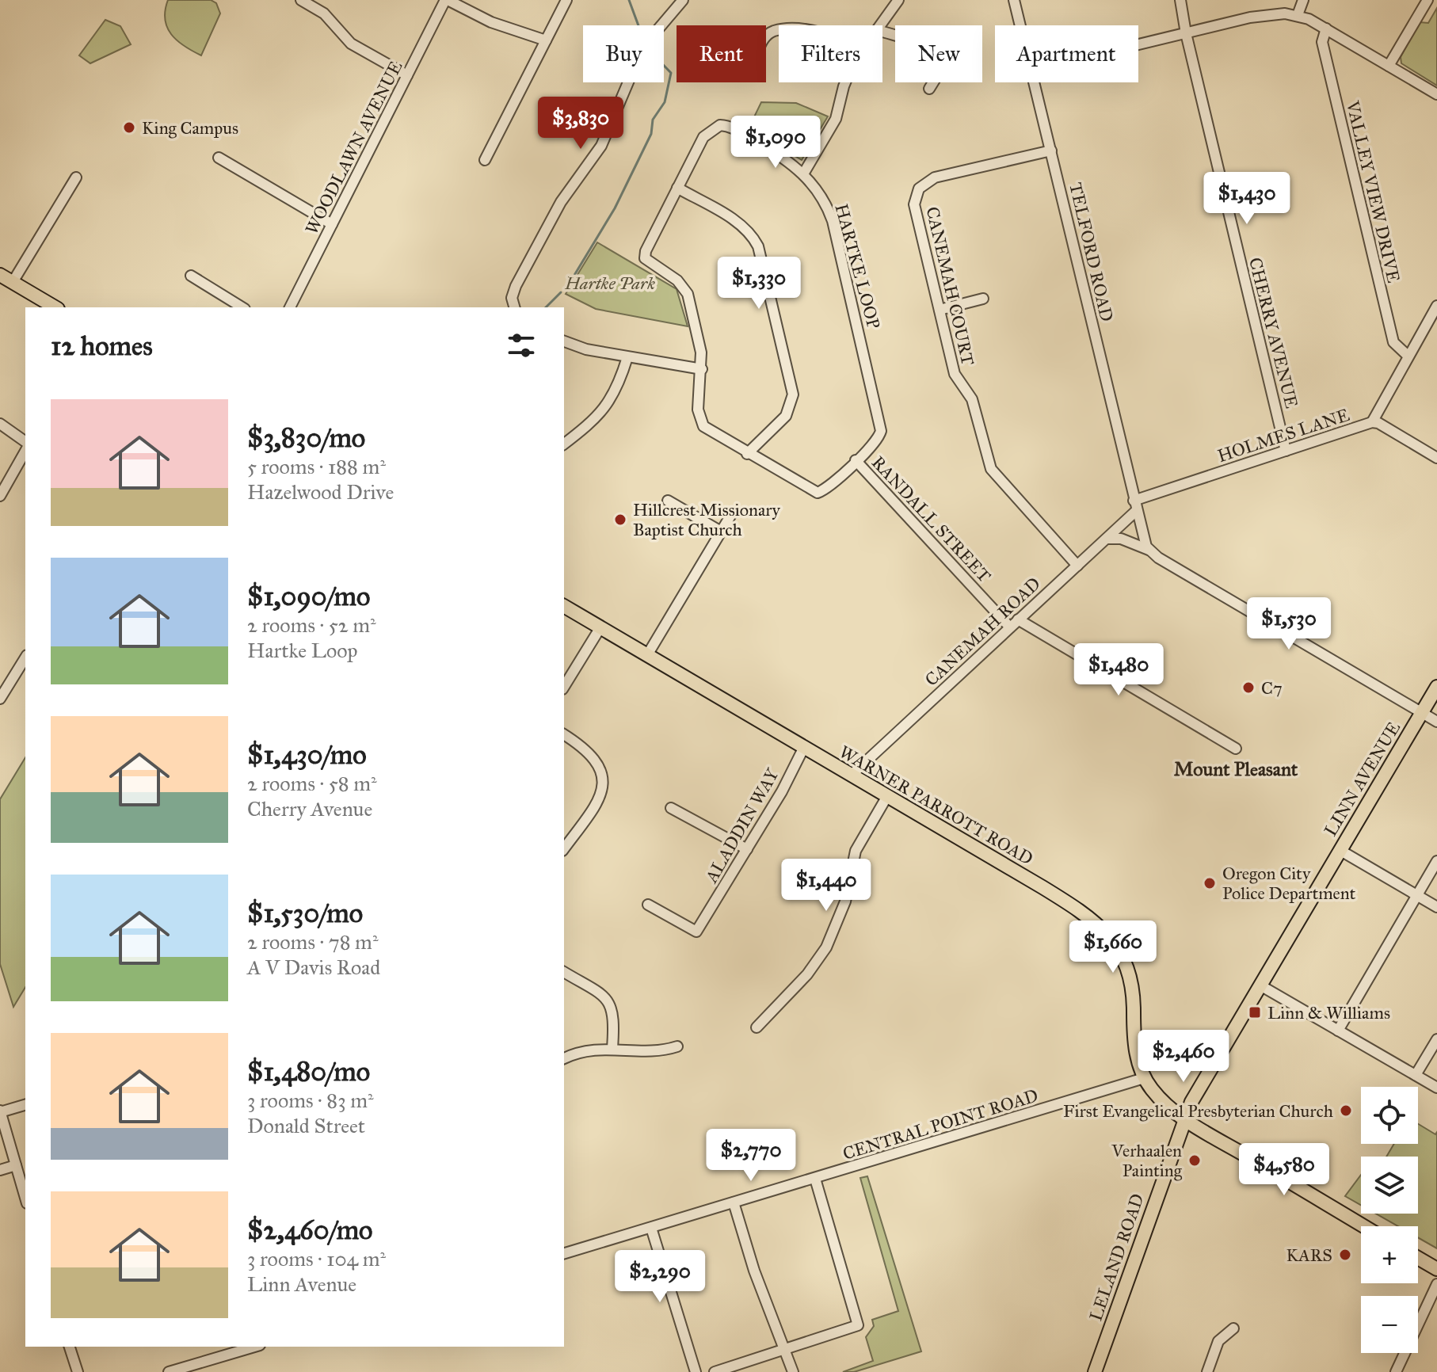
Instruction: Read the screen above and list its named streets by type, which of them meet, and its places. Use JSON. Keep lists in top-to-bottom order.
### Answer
{
  "streets": {
    "main road": ["LINN AVENUE", "WARNER PARROTT ROAD", "LELAND ROAD"],
    "street": [
      "WOODLAWN AVENUE",
      "VALLEY VIEW DRIVE",
      "TELFORD ROAD",
      "HARTKE LOOP",
      "CANEMAH COURT",
      "CHERRY AVENUE",
      "HOLMES LANE",
      "RANDALL STREET",
      "CANEMAH ROAD",
      "ALADDIN WAY",
      "CENTRAL POINT ROAD"
    ]
  },
  "crossings": [
    ["TELFORD ROAD", "CANEMAH COURT"],
    ["TELFORD ROAD", "HOLMES LANE"],
    ["TELFORD ROAD", "CANEMAH ROAD"],
    ["HARTKE LOOP", "RANDALL STREET"],
    ["CANEMAH COURT", "CANEMAH ROAD"],
    ["CHERRY AVENUE", "HOLMES LANE"],
    ["HOLMES LANE", "CANEMAH ROAD"],
    ["RANDALL STREET", "CANEMAH ROAD"],
    ["CANEMAH ROAD", "WARNER PARROTT ROAD"],
    ["LINN AVENUE", "WARNER PARROTT ROAD"],
    ["LINN AVENUE", "LELAND ROAD"],
    ["WARNER PARROTT ROAD", "ALADDIN WAY"],
    ["WARNER PARROTT ROAD", "CENTRAL POINT ROAD"],
    ["WARNER PARROTT ROAD", "LELAND ROAD"]
  ],
  "districts": ["Mount Pleasant"],
  "parks": ["Hartke Park"],
  "places": {
    "other": [
      "King Campus",
      "Hillcrest Missionary Baptist Church",
      "C7",
      "Oregon City Police Department",
      "First Evangelical Presbyterian Church",
      "Verhaalen Painting",
      "KARS"
    ],
    "transit": ["Linn & Williams"]
  },
  "page": {
    "chip": [
      "Buy",
      "Rent",
      "Filters",
      "New",
      "Apartment"
    ],
    "price": [
      "$3,830",
      "$1,090",
      "$1,430",
      "$1,330",
      "$1,530",
      "$1,480",
      "$1,440",
      "$1,660",
      "$2,460",
      "$2,770",
      "$4,580",
      "$2,290"
    ],
    "heading": "12 homes",
    "list": [
      {
        "name": "$3,830/mo",
        "note": "5 rooms · 188 m² · Hazelwood Drive"
      },
      {
        "name": "$1,090/mo",
        "note": "2 rooms · 52 m² · Hartke Loop"
      },
      {
        "name": "$1,430/mo",
        "note": "2 rooms · 58 m² · Cherry Avenue"
      },
      {
        "name": "$1,530/mo",
        "note": "2 rooms · 78 m² · A V Davis Road"
      },
      {
        "name": "$1,480/mo",
        "note": "3 rooms · 83 m² · Donald Street"
      },
      {
        "name": "$2,460/mo",
        "note": "3 rooms · 104 m² · Linn Avenue"
      }
    ],
    "map_buttons": ["+", "−"]
  }
}
